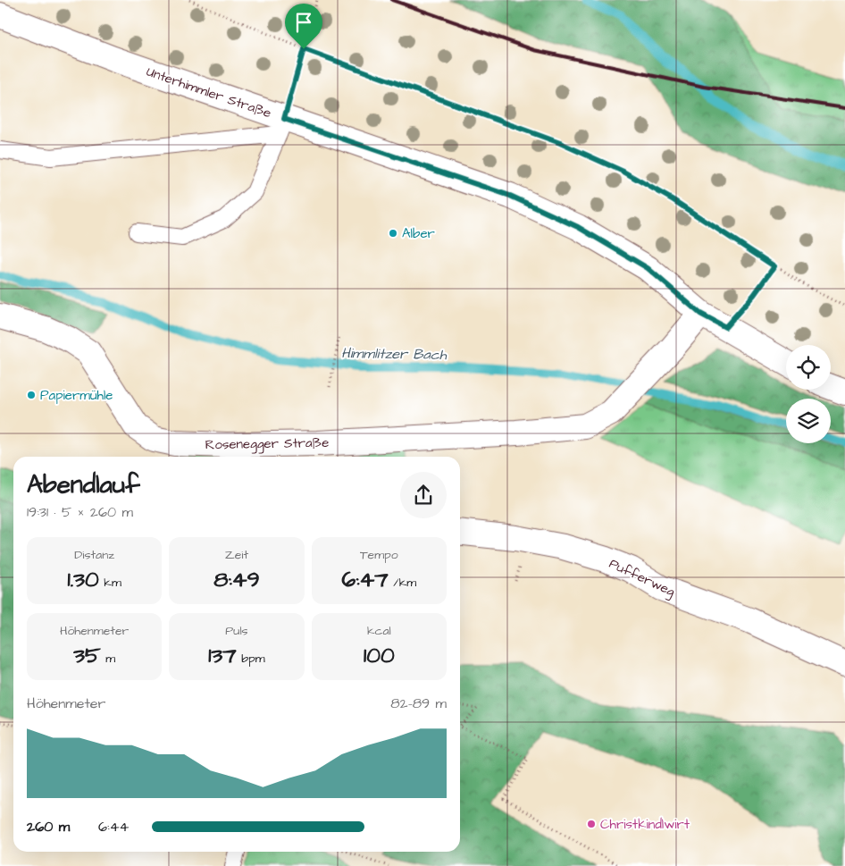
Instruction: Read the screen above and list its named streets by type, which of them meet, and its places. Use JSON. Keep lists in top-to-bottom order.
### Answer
{
  "streets": {
    "street": ["Unterhimmler Straße", "Rosenegger Straße", "Pufferweg"]
  },
  "crossings": [
    ["Unterhimmler Straße", "Rosenegger Straße"]
  ],
  "water": ["Himmlitzer Bach"],
  "places": ["Alber", "Papiermühle", "Christkindlwirt"],
  "page": {
    "heading": ["Abendlauf", "19:31 · 5 × 260 m"],
    "stats": [
      ["Distanz", "1.30 km"],
      ["Zeit", "8:49"],
      ["Tempo", "6:47 /km"],
      ["Höhenmeter", "35 m"],
      ["Puls", "137 bpm"],
      ["kcal", "100"]
    ],
    "chart": ["Höhenmeter", "82–89 m"],
    "list": [
      {
        "name": "260 m",
        "note": "6:44"
      }
    ]
  }
}
